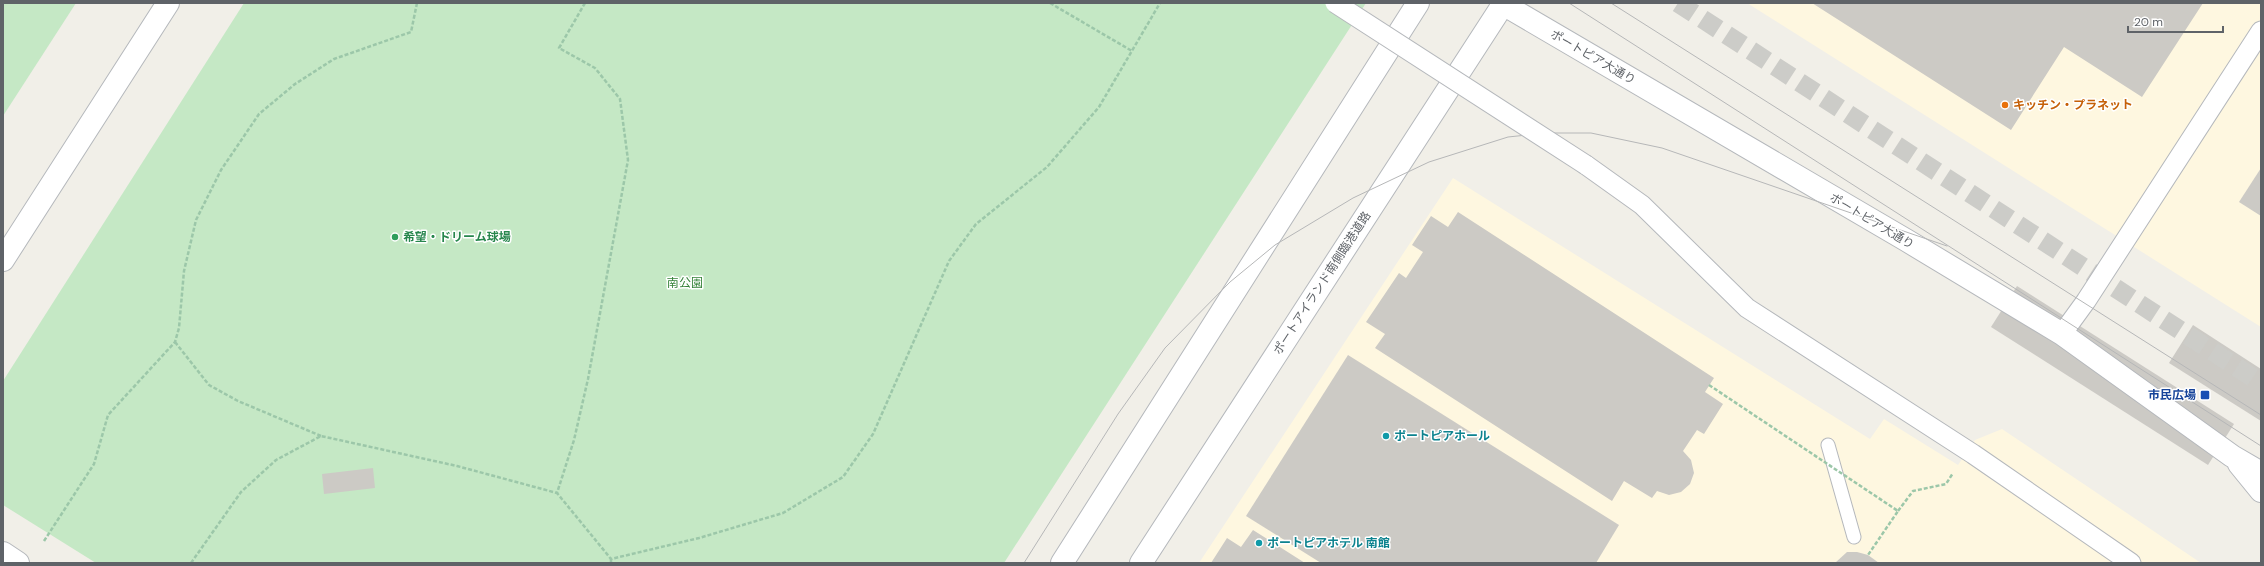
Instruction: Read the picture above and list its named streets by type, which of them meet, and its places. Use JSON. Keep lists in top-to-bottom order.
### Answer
{
  "streets": {
    "street": ["ポートピア大通り", "ポートアイランド南側臨港道路"]
  },
  "crossings": [
    ["ポートピア大通り", "ポートアイランド南側臨港道路"]
  ],
  "parks": ["南公園"],
  "places": {
    "other": [
      "キッチン・プラネット",
      "希望・ドリーム球場",
      "ポートピアホール",
      "ポートピアホテル 南館"
    ],
    "transit": ["市民広場"]
  },
  "scale_bar": "20 m"
}
